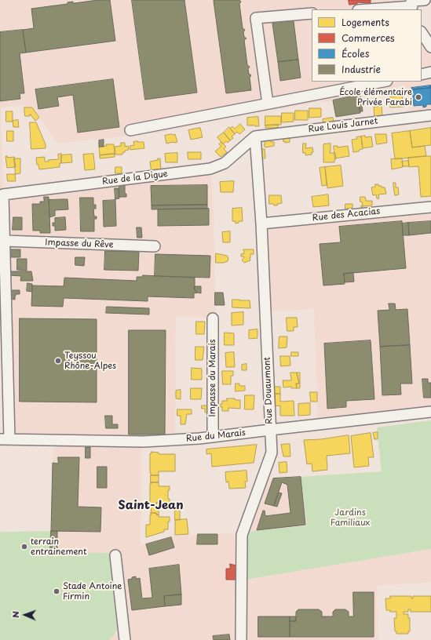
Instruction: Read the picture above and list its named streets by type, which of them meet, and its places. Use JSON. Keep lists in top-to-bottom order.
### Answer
{
  "streets": {
    "street": [
      "Rue Louis Jarnet",
      "Rue de la Digue",
      "Rue des Acacias",
      "Impasse du Rêve",
      "Impasse du Marais",
      "Rue Douaumont",
      "Rue du Marais"
    ]
  },
  "crossings": [
    ["Rue Louis Jarnet", "Rue de la Digue"],
    ["Rue Louis Jarnet", "Rue Douaumont"],
    ["Rue de la Digue", "Impasse du Rêve"],
    ["Rue de la Digue", "Rue Douaumont"],
    ["Rue des Acacias", "Rue Douaumont"],
    ["Impasse du Marais", "Rue du Marais"],
    ["Rue Douaumont", "Rue du Marais"]
  ],
  "districts": ["Saint-Jean"],
  "parks": ["Jardins Familiaux"],
  "places": [
    "École élémentaire Privée Farabi",
    "Teyssou Rhône-Alpes",
    "terrain entrainement",
    "Stade Antoine Firmin"
  ],
  "legend": [
    "Logements",
    "Commerces",
    "Écoles",
    "Industrie"
  ],
  "north": "left"
}
